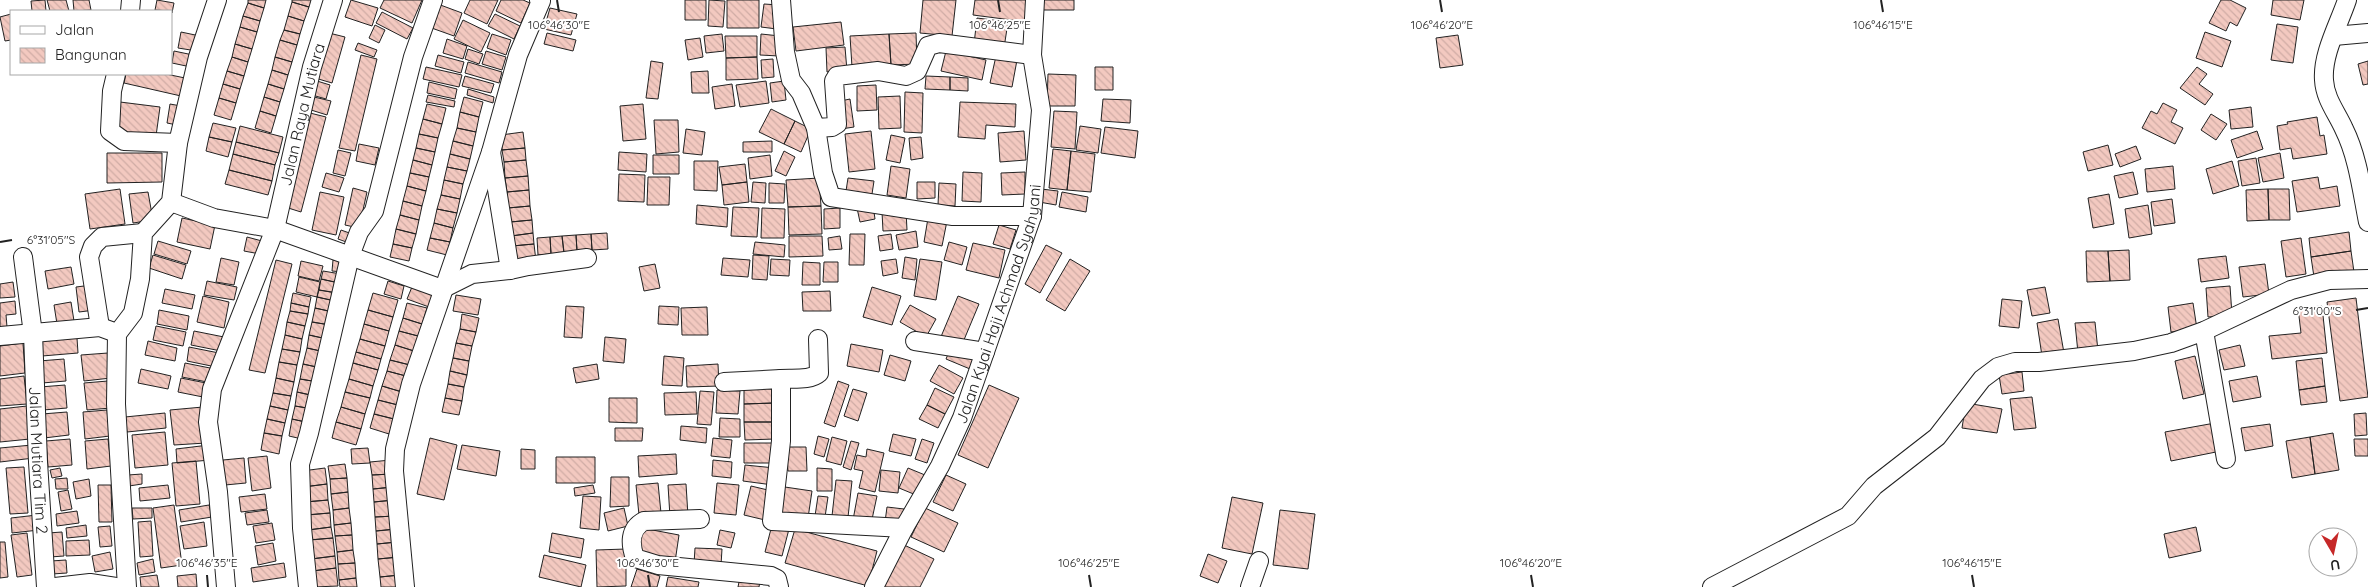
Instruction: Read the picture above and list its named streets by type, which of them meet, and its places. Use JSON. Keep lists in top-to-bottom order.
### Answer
{
  "streets": {
    "street": ["Jalan Raya Mutiara", "Jalan Kyai Haji Achmad Syahyani", "Jalan Mutiara Tim 2"]
  },
  "legend": ["Jalan", "Bangunan"],
  "north": "bottom",
  "coordinates": [
    "106°46'30\"E",
    "106°46'25\"E",
    "106°46'20\"E",
    "106°46'15\"E",
    "6°31'05\"S",
    "6°31'00\"S",
    "106°46'35\"E"
  ]
}
